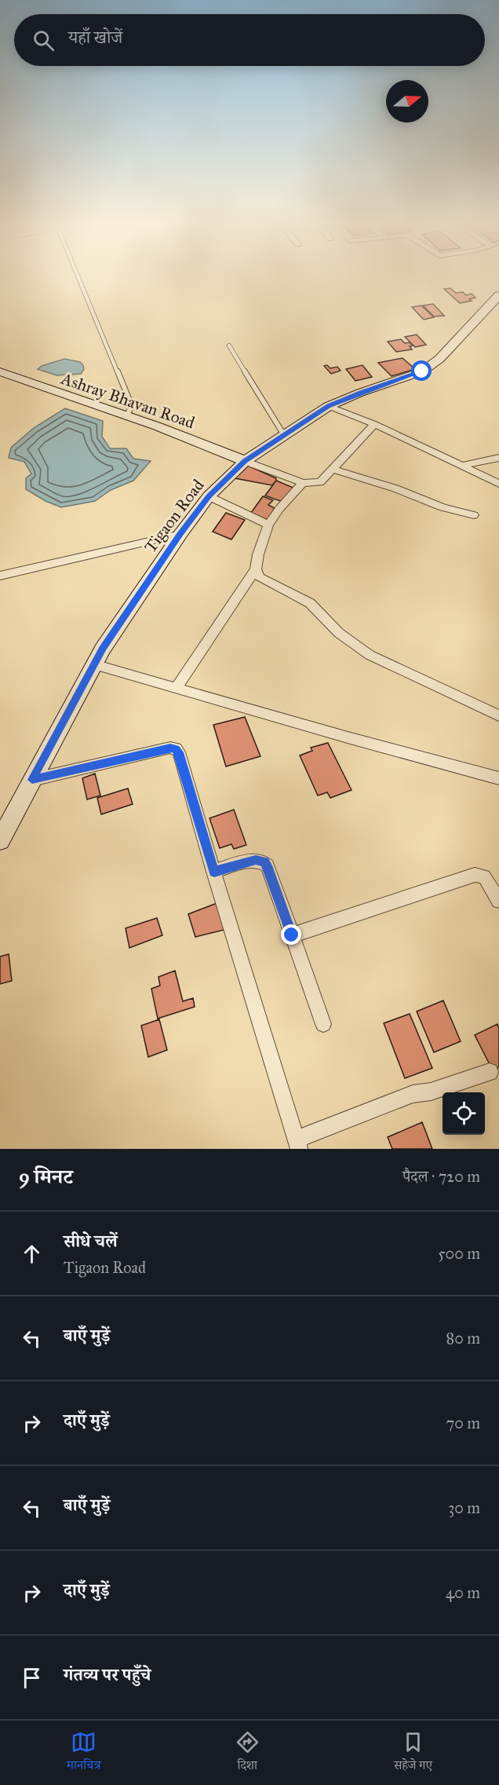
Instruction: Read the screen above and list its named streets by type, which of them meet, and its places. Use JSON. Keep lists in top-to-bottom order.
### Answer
{
  "streets": {
    "street": ["Ashray Bhavan Road", "Tigaon Road"]
  },
  "crossings": [
    ["Ashray Bhavan Road", "Tigaon Road"]
  ],
  "north": "right",
  "page": {
    "search": "यहाँ खोजें",
    "heading": ["9 मिनट", "पैदल · 720 m"],
    "list": [
      ["सीधे चलें", "Tigaon Road", "500 m"],
      ["बाएँ मुड़ें", "80 m"],
      ["दाएँ मुड़ें", "70 m"],
      ["बाएँ मुड़ें", "30 m"],
      ["दाएँ मुड़ें", "40 m"],
      "गंतव्य पर पहुँचे"
    ],
    "nav": ["मानचित्र", "दिशा", "सहेजे गए"]
  }
}
